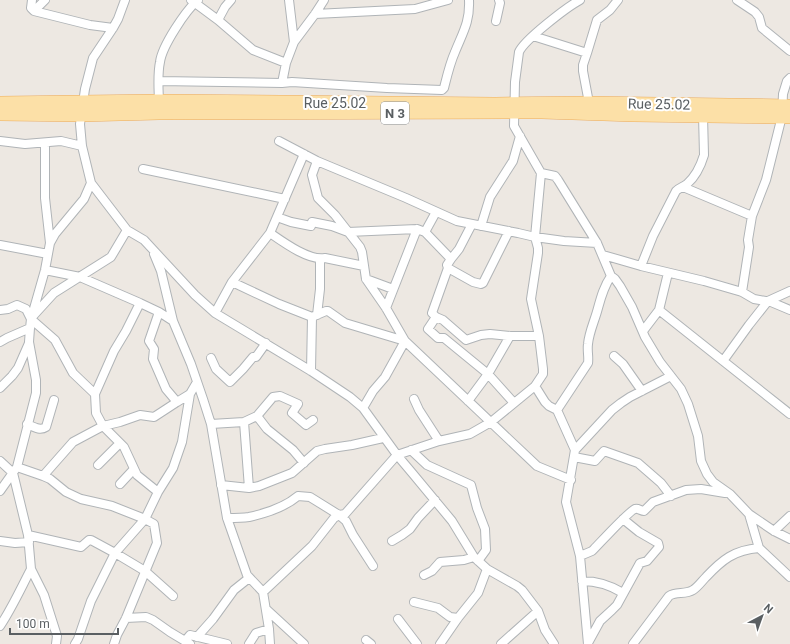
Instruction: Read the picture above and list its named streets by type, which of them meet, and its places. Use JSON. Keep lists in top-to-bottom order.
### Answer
{
  "streets": {
    "main road": ["Rue 25.02", "N 3"]
  },
  "crossings": [
    ["Rue 25.02", "N 3"]
  ],
  "scale_bar": "100 m",
  "north": "top right"
}
